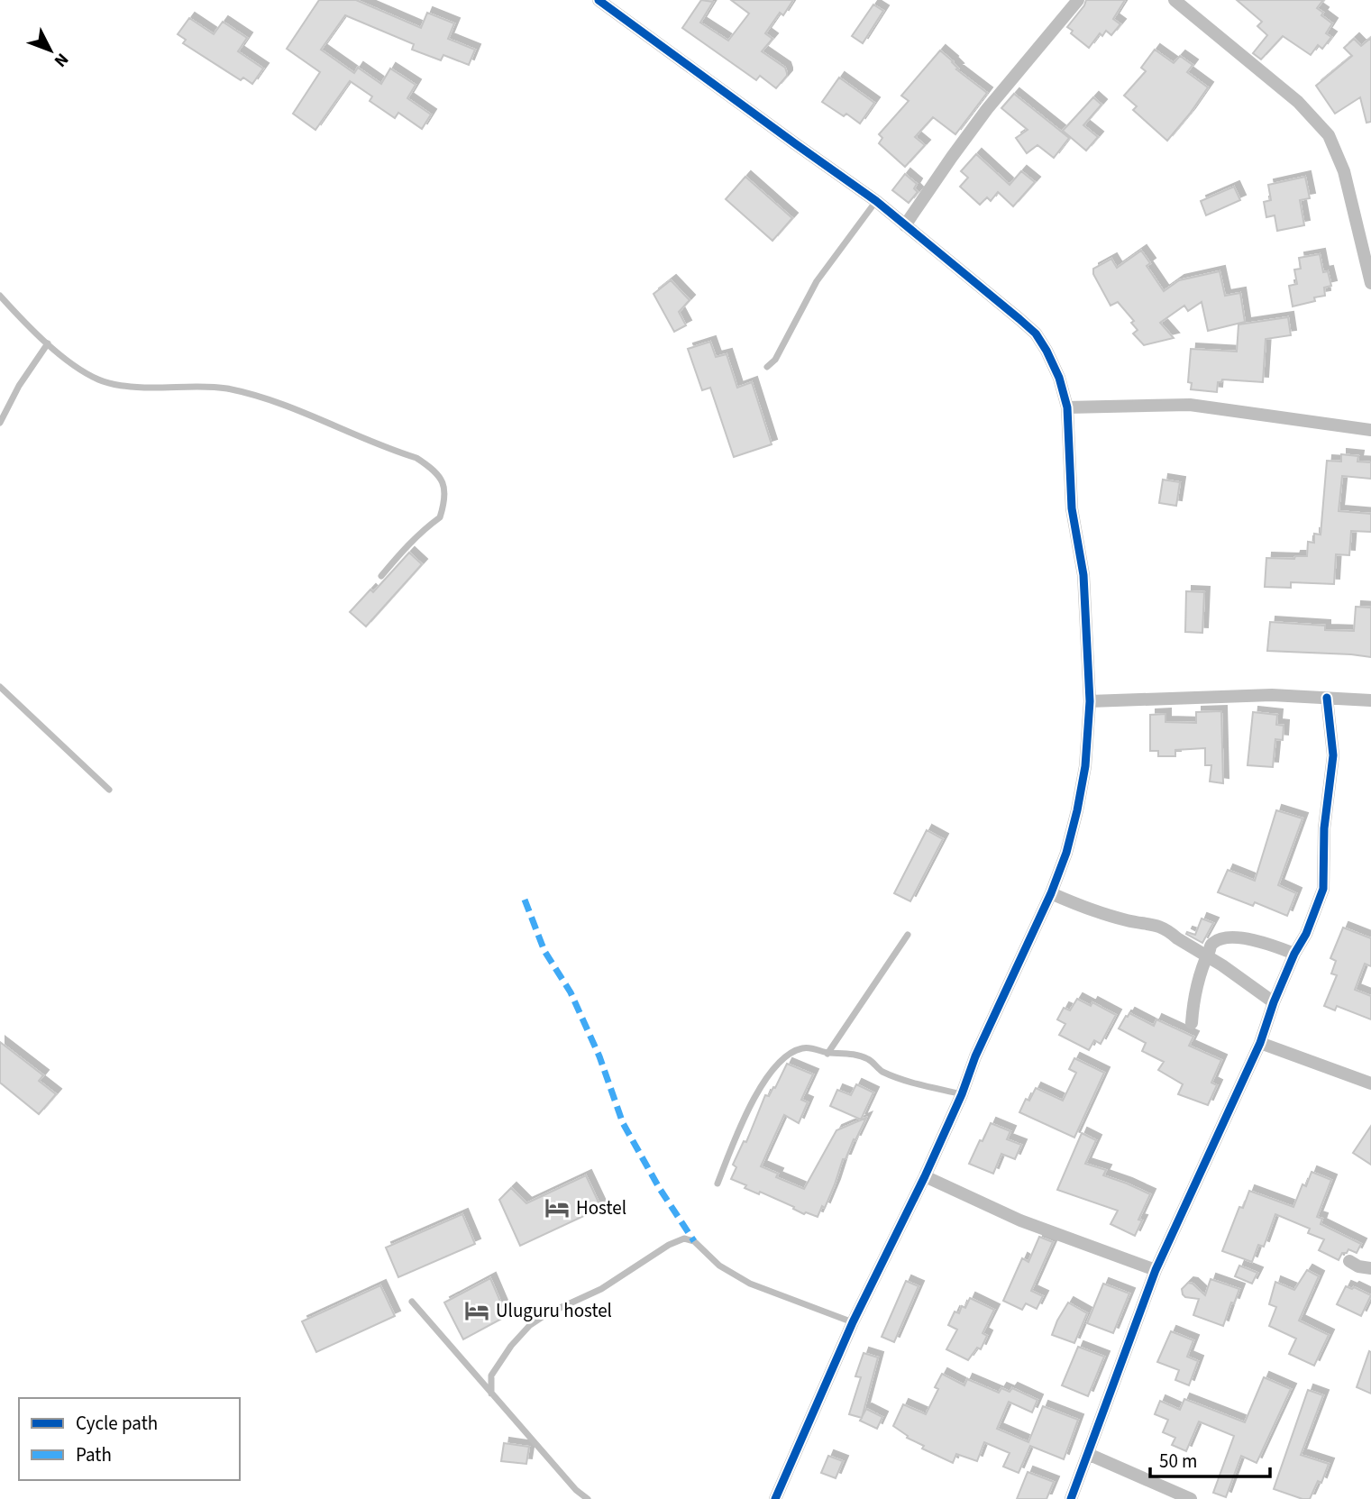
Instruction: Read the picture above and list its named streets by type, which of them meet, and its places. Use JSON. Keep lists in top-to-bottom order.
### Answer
{
  "places": {
    "hotel": ["Hostel", "Uluguru hostel"]
  },
  "legend": ["Cycle path", "Path"],
  "scale_bar": "50 m",
  "north": "bottom right"
}
